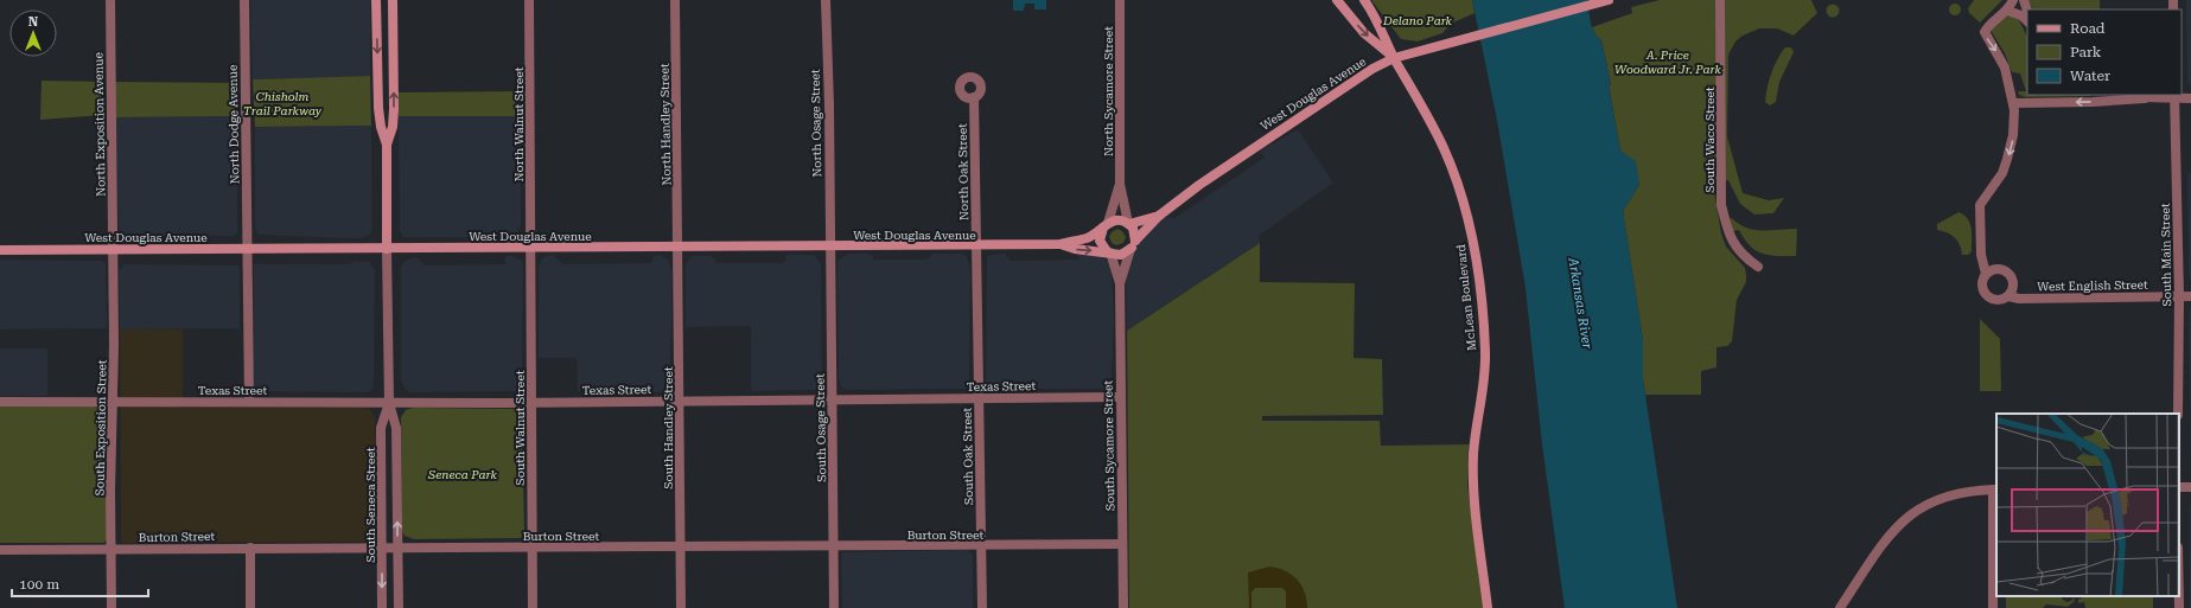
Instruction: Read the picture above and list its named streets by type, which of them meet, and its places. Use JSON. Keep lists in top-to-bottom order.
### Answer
{
  "streets": {
    "main road": ["West Douglas Avenue", "McLean Boulevard"],
    "street": [
      "North Sycamore Street",
      "North Osage Street",
      "North Exposition Avenue",
      "North Dodge Avenue",
      "North Walnut Street",
      "North Handley Street",
      "South Waco Street",
      "North Oak Street",
      "South Main Street",
      "West English Street",
      "Texas Street",
      "South Exposition Street",
      "South Walnut Street",
      "South Handley Street",
      "South Osage Street",
      "South Sycamore Street",
      "South Oak Street",
      "South Seneca Street",
      "Burton Street"
    ]
  },
  "crossings": [
    ["North Sycamore Street", "West Douglas Avenue"],
    ["North Sycamore Street", "South Sycamore Street"],
    ["West Douglas Avenue", "North Osage Street"],
    ["West Douglas Avenue", "North Exposition Avenue"],
    ["West Douglas Avenue", "North Dodge Avenue"],
    ["West Douglas Avenue", "North Walnut Street"],
    ["West Douglas Avenue", "North Handley Street"],
    ["West Douglas Avenue", "North Oak Street"],
    ["West Douglas Avenue", "McLean Boulevard"],
    ["West Douglas Avenue", "South Exposition Street"],
    ["West Douglas Avenue", "South Walnut Street"],
    ["West Douglas Avenue", "South Handley Street"],
    ["West Douglas Avenue", "South Osage Street"],
    ["West Douglas Avenue", "South Sycamore Street"],
    ["West Douglas Avenue", "South Oak Street"],
    ["West Douglas Avenue", "South Seneca Street"],
    ["North Osage Street", "South Osage Street"],
    ["North Exposition Avenue", "South Exposition Street"],
    ["North Dodge Avenue", "Texas Street"],
    ["North Walnut Street", "South Walnut Street"],
    ["North Handley Street", "South Handley Street"],
    ["North Oak Street", "South Oak Street"],
    ["South Main Street", "West English Street"],
    ["Texas Street", "South Exposition Street"],
    ["Texas Street", "South Walnut Street"],
    ["Texas Street", "South Handley Street"],
    ["Texas Street", "South Osage Street"],
    ["Texas Street", "South Sycamore Street"],
    ["Texas Street", "South Oak Street"],
    ["Texas Street", "South Seneca Street"],
    ["South Exposition Street", "Burton Street"],
    ["South Walnut Street", "Burton Street"],
    ["South Handley Street", "Burton Street"],
    ["South Osage Street", "Burton Street"],
    ["South Sycamore Street", "Burton Street"],
    ["South Oak Street", "Burton Street"],
    ["South Seneca Street", "Burton Street"]
  ],
  "water": ["Arkansas River"],
  "parks": [
    "Delano Park",
    "A. Price Woodward Jr. Park",
    "Chisholm Trail Parkway",
    "Seneca Park"
  ],
  "legend": ["Road", "Park", "Water"],
  "scale_bar": "100 m",
  "north": "top"
}
